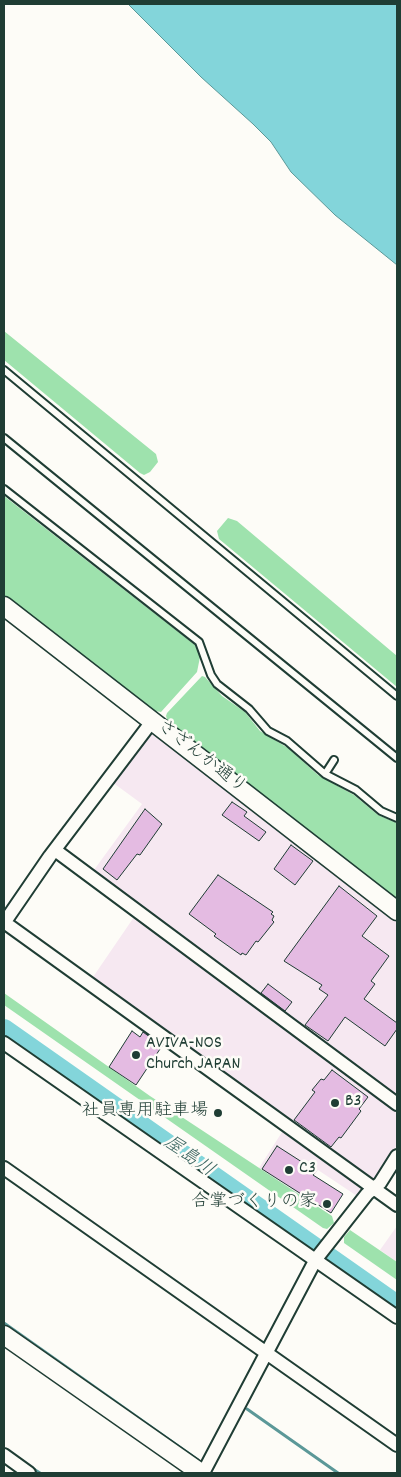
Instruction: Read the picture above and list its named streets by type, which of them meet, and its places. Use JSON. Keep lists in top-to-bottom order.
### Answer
{
  "streets": {
    "street": ["さざんか通り"]
  },
  "water": ["屋島川"],
  "places": [
    "AVIVA-NOS Church JAPAN",
    "B3",
    "社員専用駐車場",
    "C3",
    "合掌づくりの家"
  ]
}
